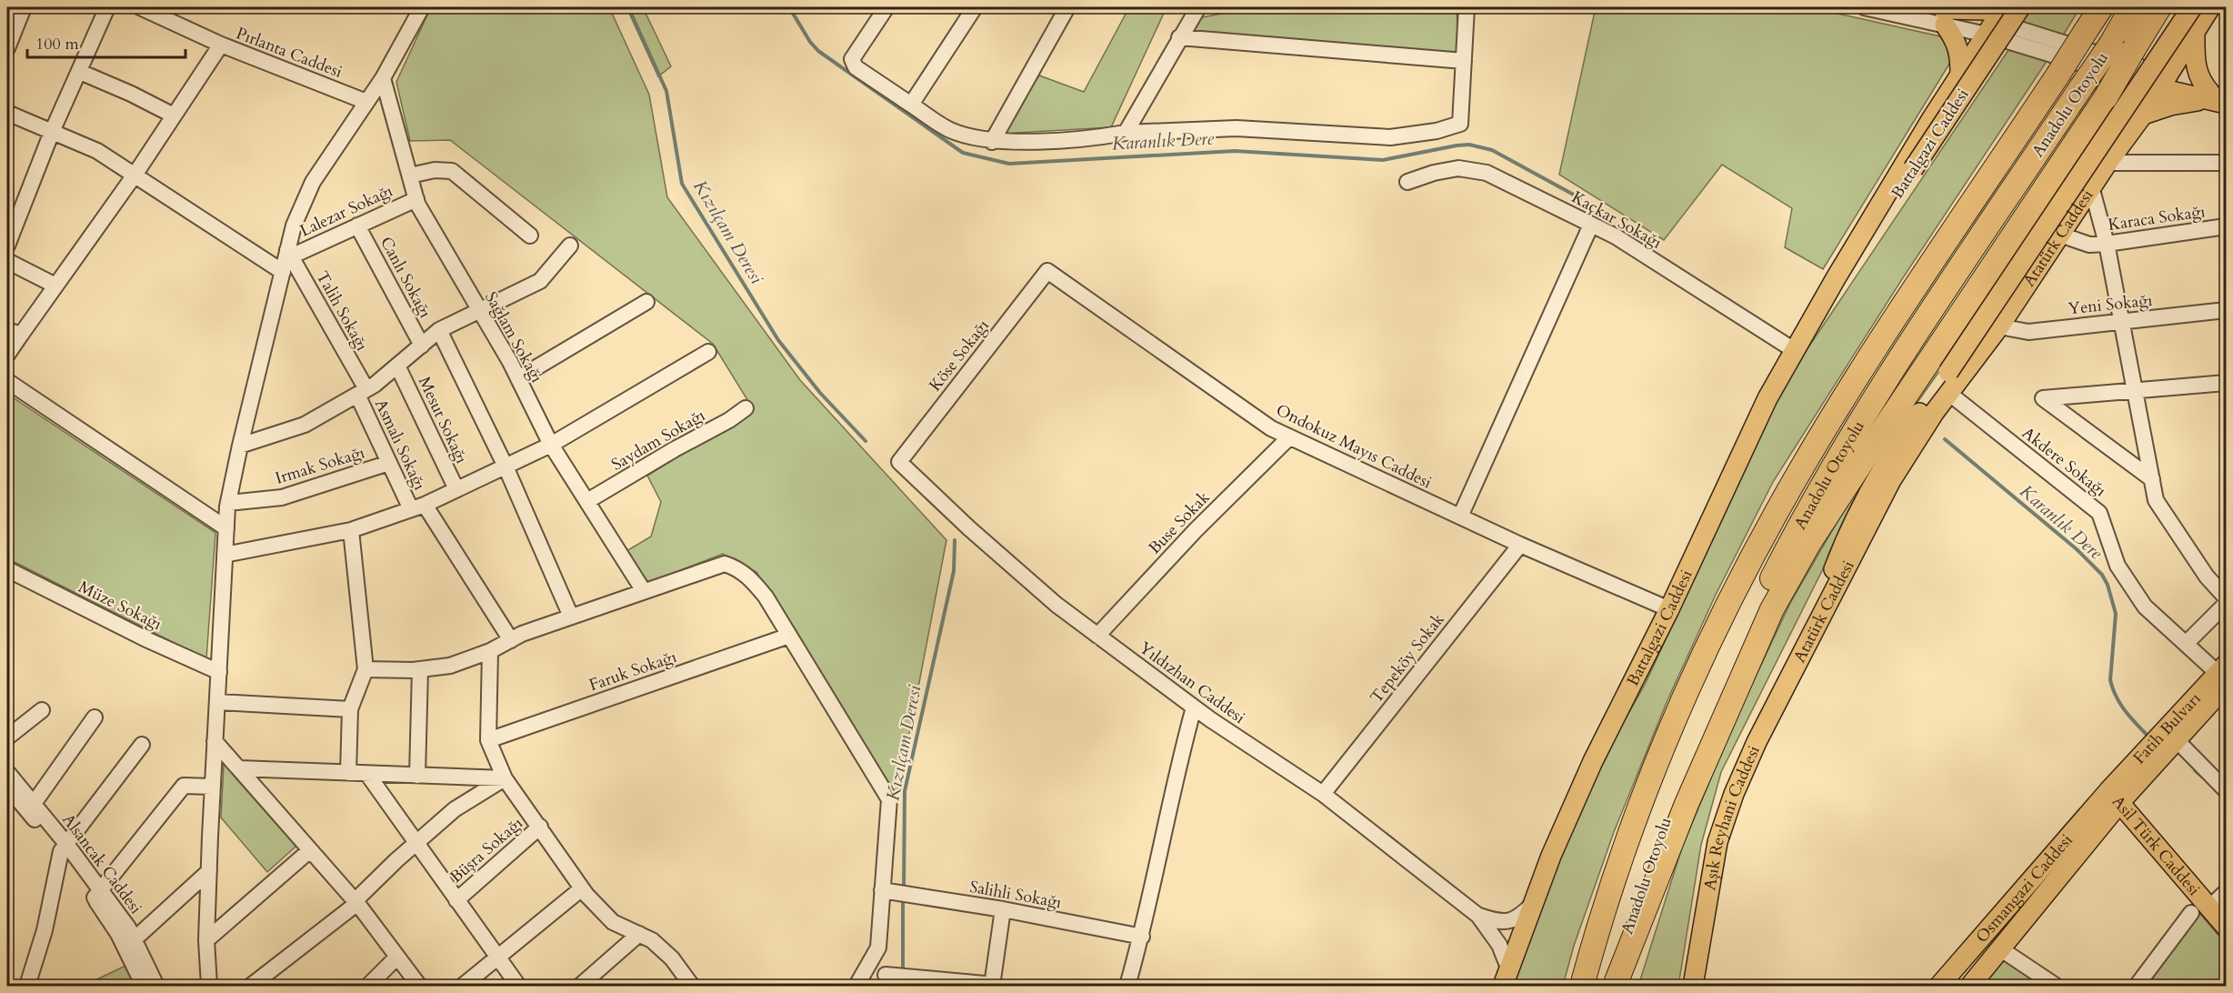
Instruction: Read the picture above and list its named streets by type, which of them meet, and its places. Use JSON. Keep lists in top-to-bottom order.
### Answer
{
  "streets": {
    "highway": ["Anadolu Otoyolu"],
    "main road": [
      "Battalgazi Caddesi",
      "Atatürk Caddesi",
      "Fatih Bulvarı",
      "Aşık Reyhani Caddesi",
      "Asil Türk Caddesi",
      "Osmangazi Caddesi"
    ],
    "street": [
      "Pırlanta Caddesi",
      "Lalezar Sokağı",
      "Karaca Sokağı",
      "Kaçkar Sokağı",
      "Canlı Sokağı",
      "Yeni Sokağı",
      "Talih Sokağı",
      "Sağlam Sokağı",
      "Köse Sokağı",
      "Mesut Sokağı",
      "Saydam Sokağı",
      "Asmalı Sokağı",
      "Ondokuz Mayıs Caddesi",
      "Akdere Sokağı",
      "Irmak Sokağı",
      "Buse Sokak",
      "Müze Sokağı",
      "Tepeköy Sokak",
      "Faruk Sokağı",
      "Yıldızhan Caddesi",
      "Büşra Sokağı",
      "Alsancak Caddesi",
      "Salihli Sokağı"
    ]
  },
  "crossings": [
    ["Battalgazi Caddesi", "Kaçkar Sokağı"],
    ["Battalgazi Caddesi", "Ondokuz Mayıs Caddesi"],
    ["Lalezar Sokağı", "Canlı Sokağı"],
    ["Lalezar Sokağı", "Talih Sokağı"],
    ["Lalezar Sokağı", "Sağlam Sokağı"],
    ["Karaca Sokağı", "Atatürk Caddesi"],
    ["Atatürk Caddesi", "Yeni Sokağı"],
    ["Atatürk Caddesi", "Akdere Sokağı"],
    ["Atatürk Caddesi", "Aşık Reyhani Caddesi"],
    ["Talih Sokağı", "Asmalı Sokağı"],
    ["Sağlam Sokağı", "Saydam Sokağı"],
    ["Köse Sokağı", "Ondokuz Mayıs Caddesi"],
    ["Köse Sokağı", "Yıldızhan Caddesi"],
    ["Asmalı Sokağı", "Irmak Sokağı"],
    ["Ondokuz Mayıs Caddesi", "Buse Sokak"],
    ["Ondokuz Mayıs Caddesi", "Tepeköy Sokak"],
    ["Akdere Sokağı", "Fatih Bulvarı"],
    ["Buse Sokak", "Yıldızhan Caddesi"],
    ["Tepeköy Sokak", "Yıldızhan Caddesi"],
    ["Fatih Bulvarı", "Asil Türk Caddesi"],
    ["Fatih Bulvarı", "Osmangazi Caddesi"],
    ["Asil Türk Caddesi", "Osmangazi Caddesi"]
  ],
  "water": ["Karanlık Dere", "Kızılçam Deresi"],
  "scale_bar": "100 m"
}
